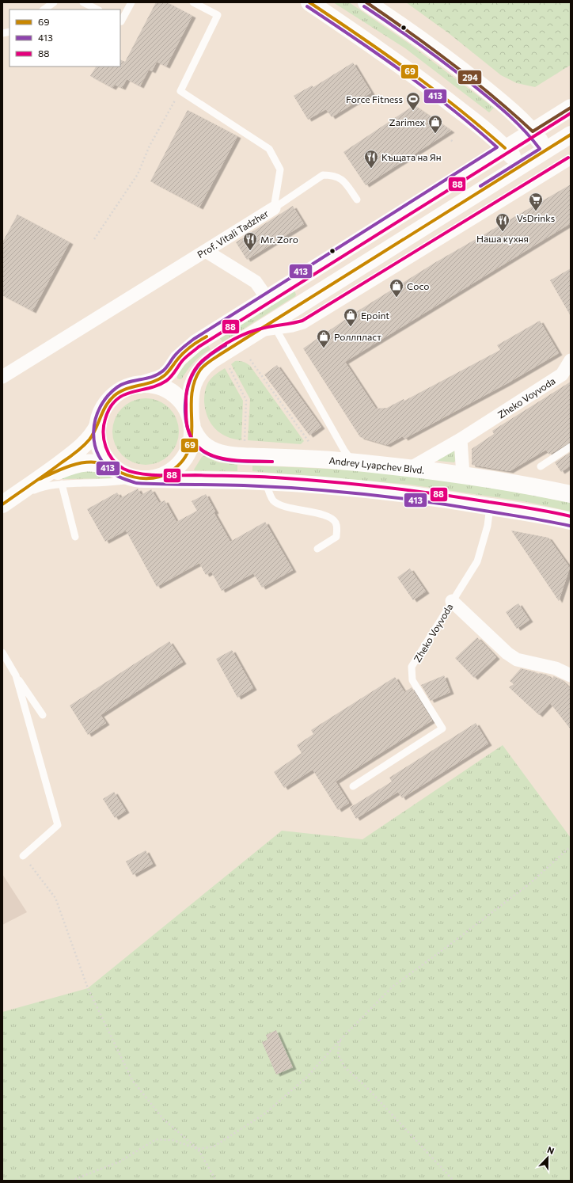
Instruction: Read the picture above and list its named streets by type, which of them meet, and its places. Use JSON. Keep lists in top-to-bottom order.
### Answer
{
  "streets": {
    "main road": ["Andrey Lyapchev Blvd."],
    "street": ["Prof. Vitali Tadzher", "Zheko Voyvoda"]
  },
  "crossings": [
    ["Zheko Voyvoda", "Andrey Lyapchev Blvd."]
  ],
  "places": {
    "sports": ["Force Fitness"],
    "shop": [
      "Zarimex",
      "Coco",
      "Epoint",
      "Роллпласт"
    ],
    "restaurant": ["Къщата на Ян", "Наша кухня", "Mr. Zoro"],
    "supermarket": ["VsDrinks"]
  },
  "lines": [
    "transit line 69",
    "transit line 294",
    "transit line 413",
    "transit line 88"
  ],
  "legend": ["69", "413", "88"],
  "north": "top"
}
